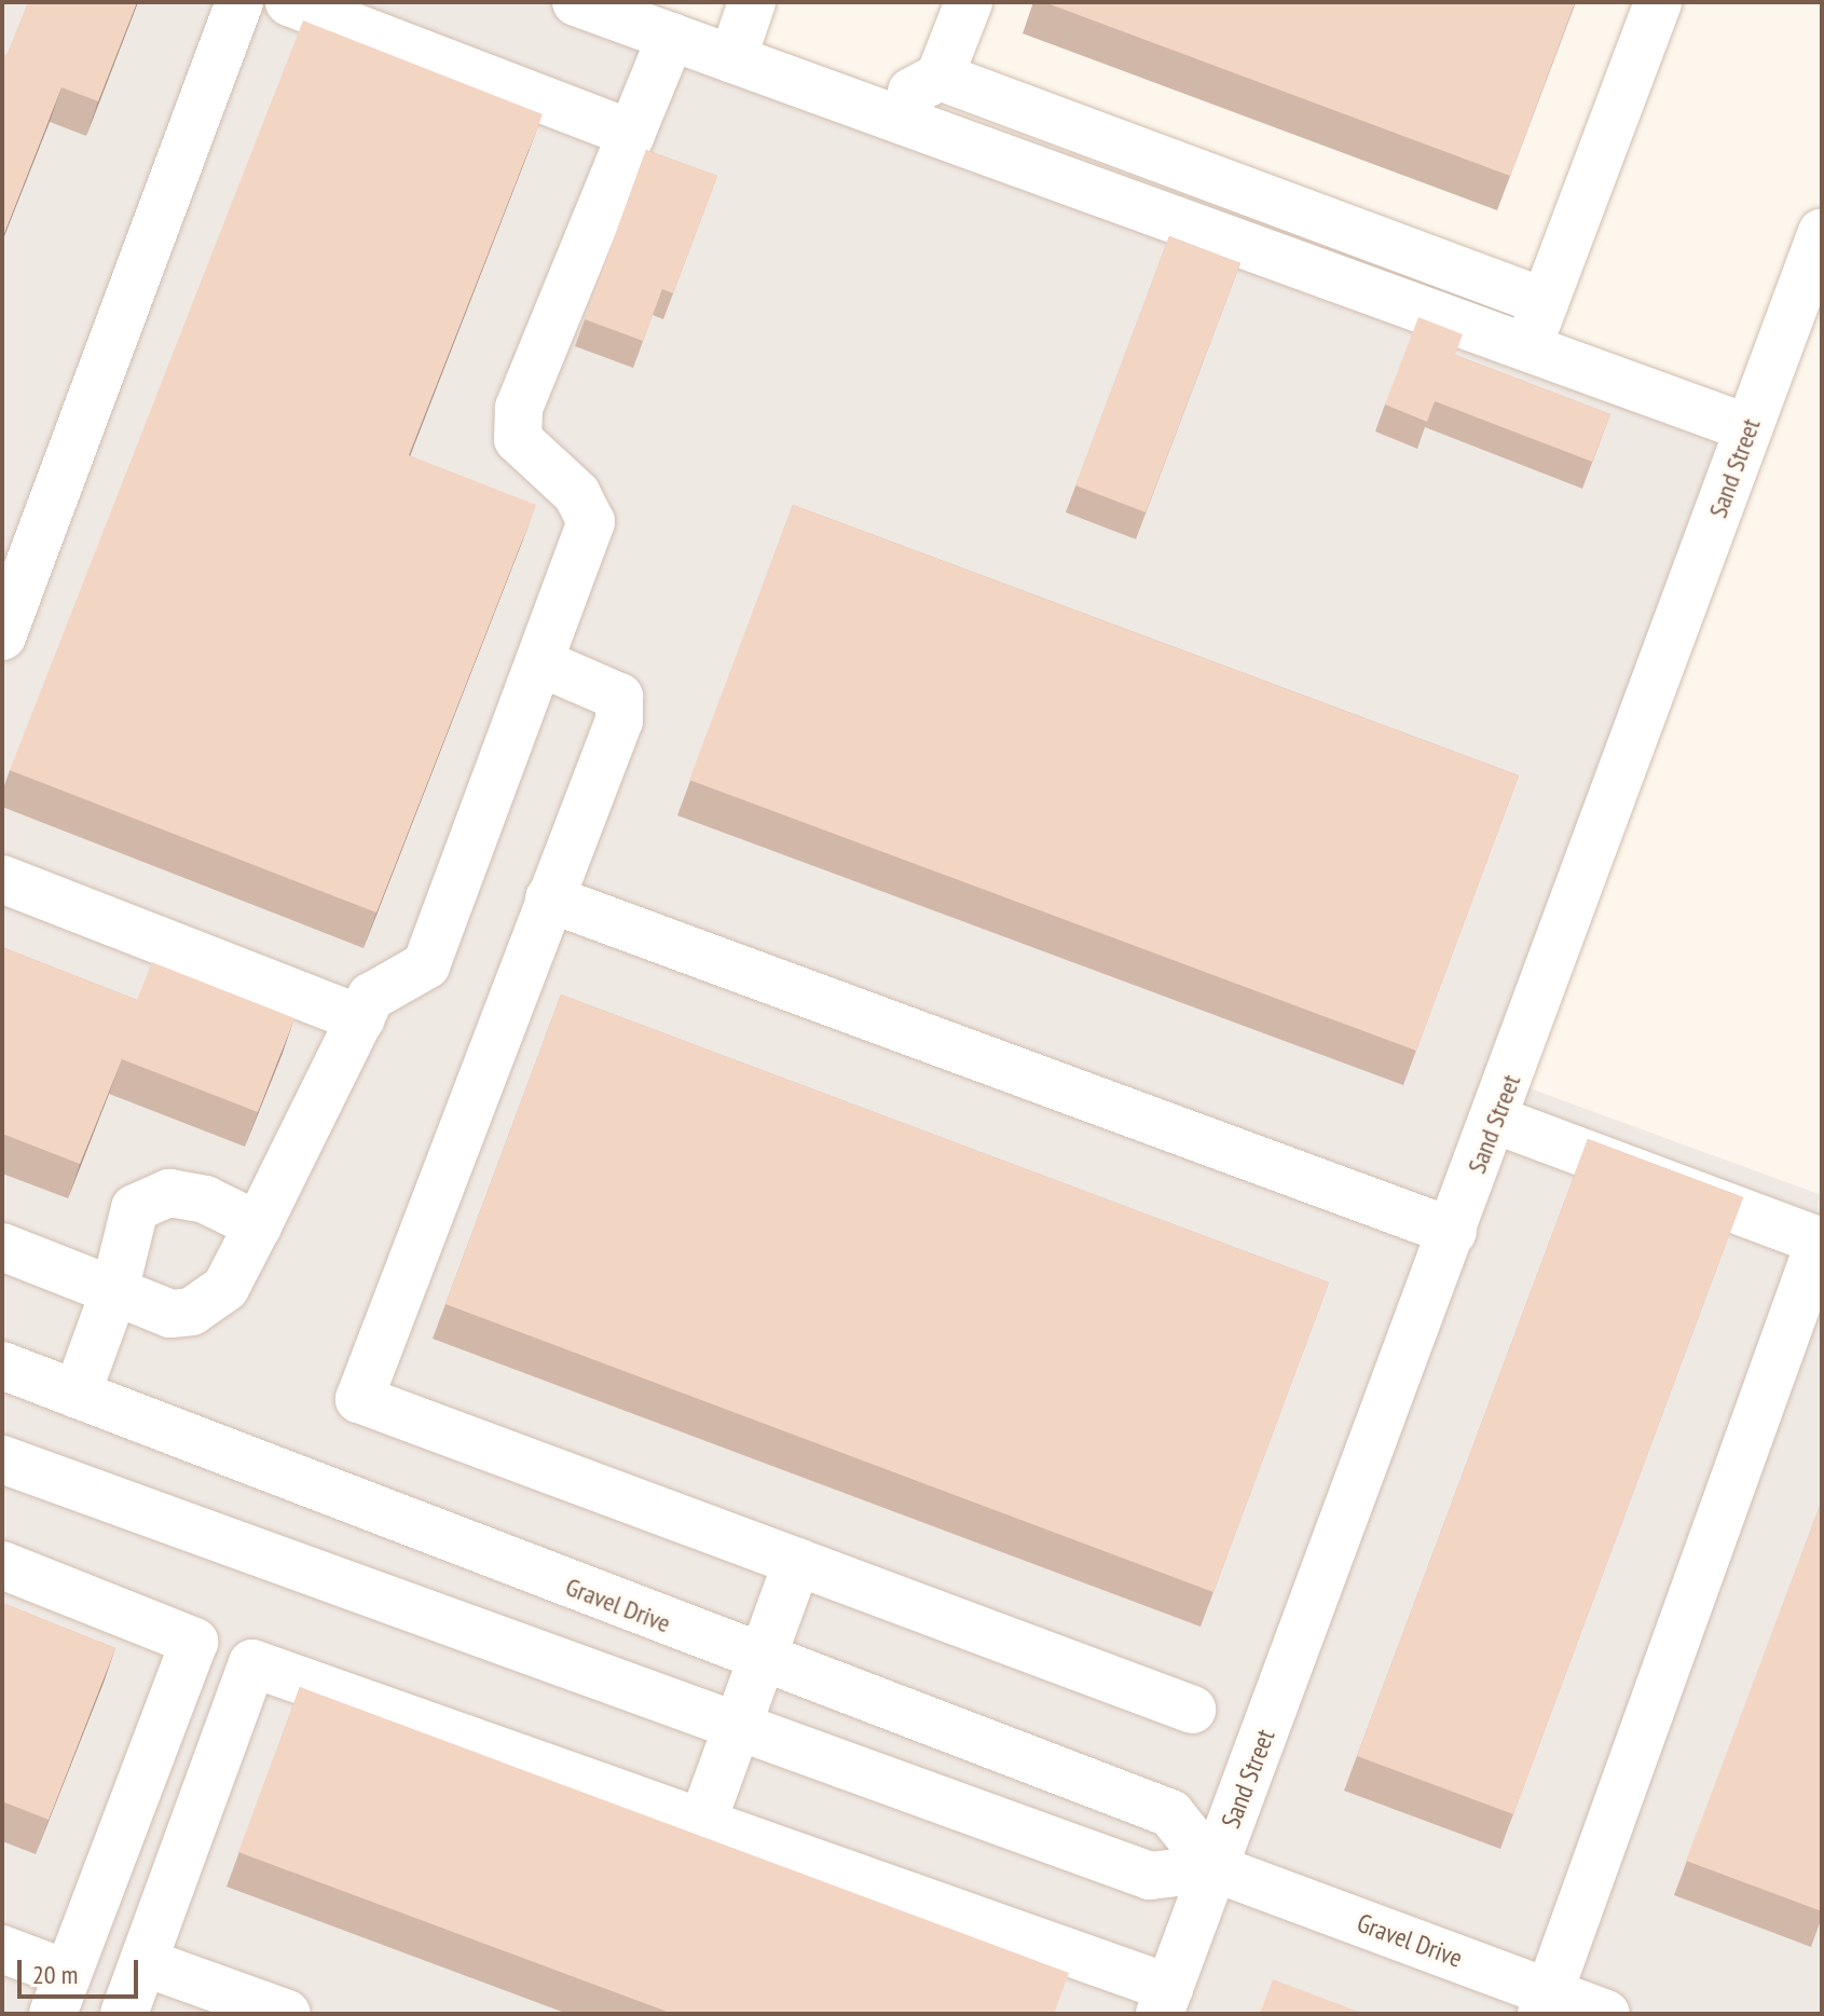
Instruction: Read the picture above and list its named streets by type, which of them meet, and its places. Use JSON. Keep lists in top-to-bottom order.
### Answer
{
  "streets": {
    "street": ["Sand Street", "Gravel Drive"]
  },
  "crossings": [
    ["Sand Street", "Gravel Drive"]
  ],
  "scale_bar": "20 m"
}
